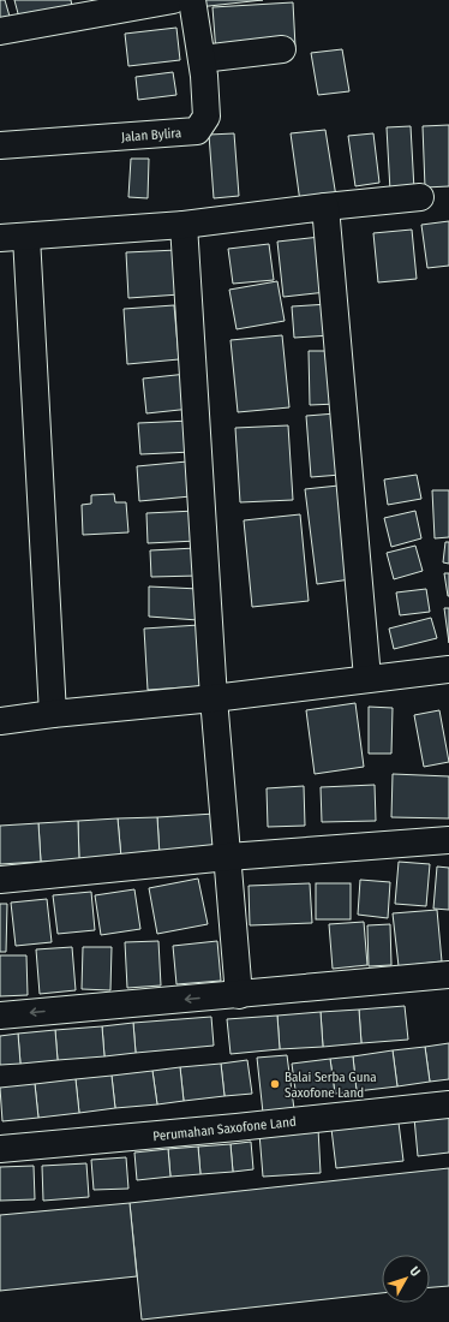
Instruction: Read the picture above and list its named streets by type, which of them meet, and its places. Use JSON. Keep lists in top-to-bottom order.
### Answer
{
  "streets": {
    "street": ["Jalan Bylira", "Perumahan Saxofone Land"]
  },
  "places": ["Balai Serba Guna Saxofone Land"],
  "north": "top right"
}
